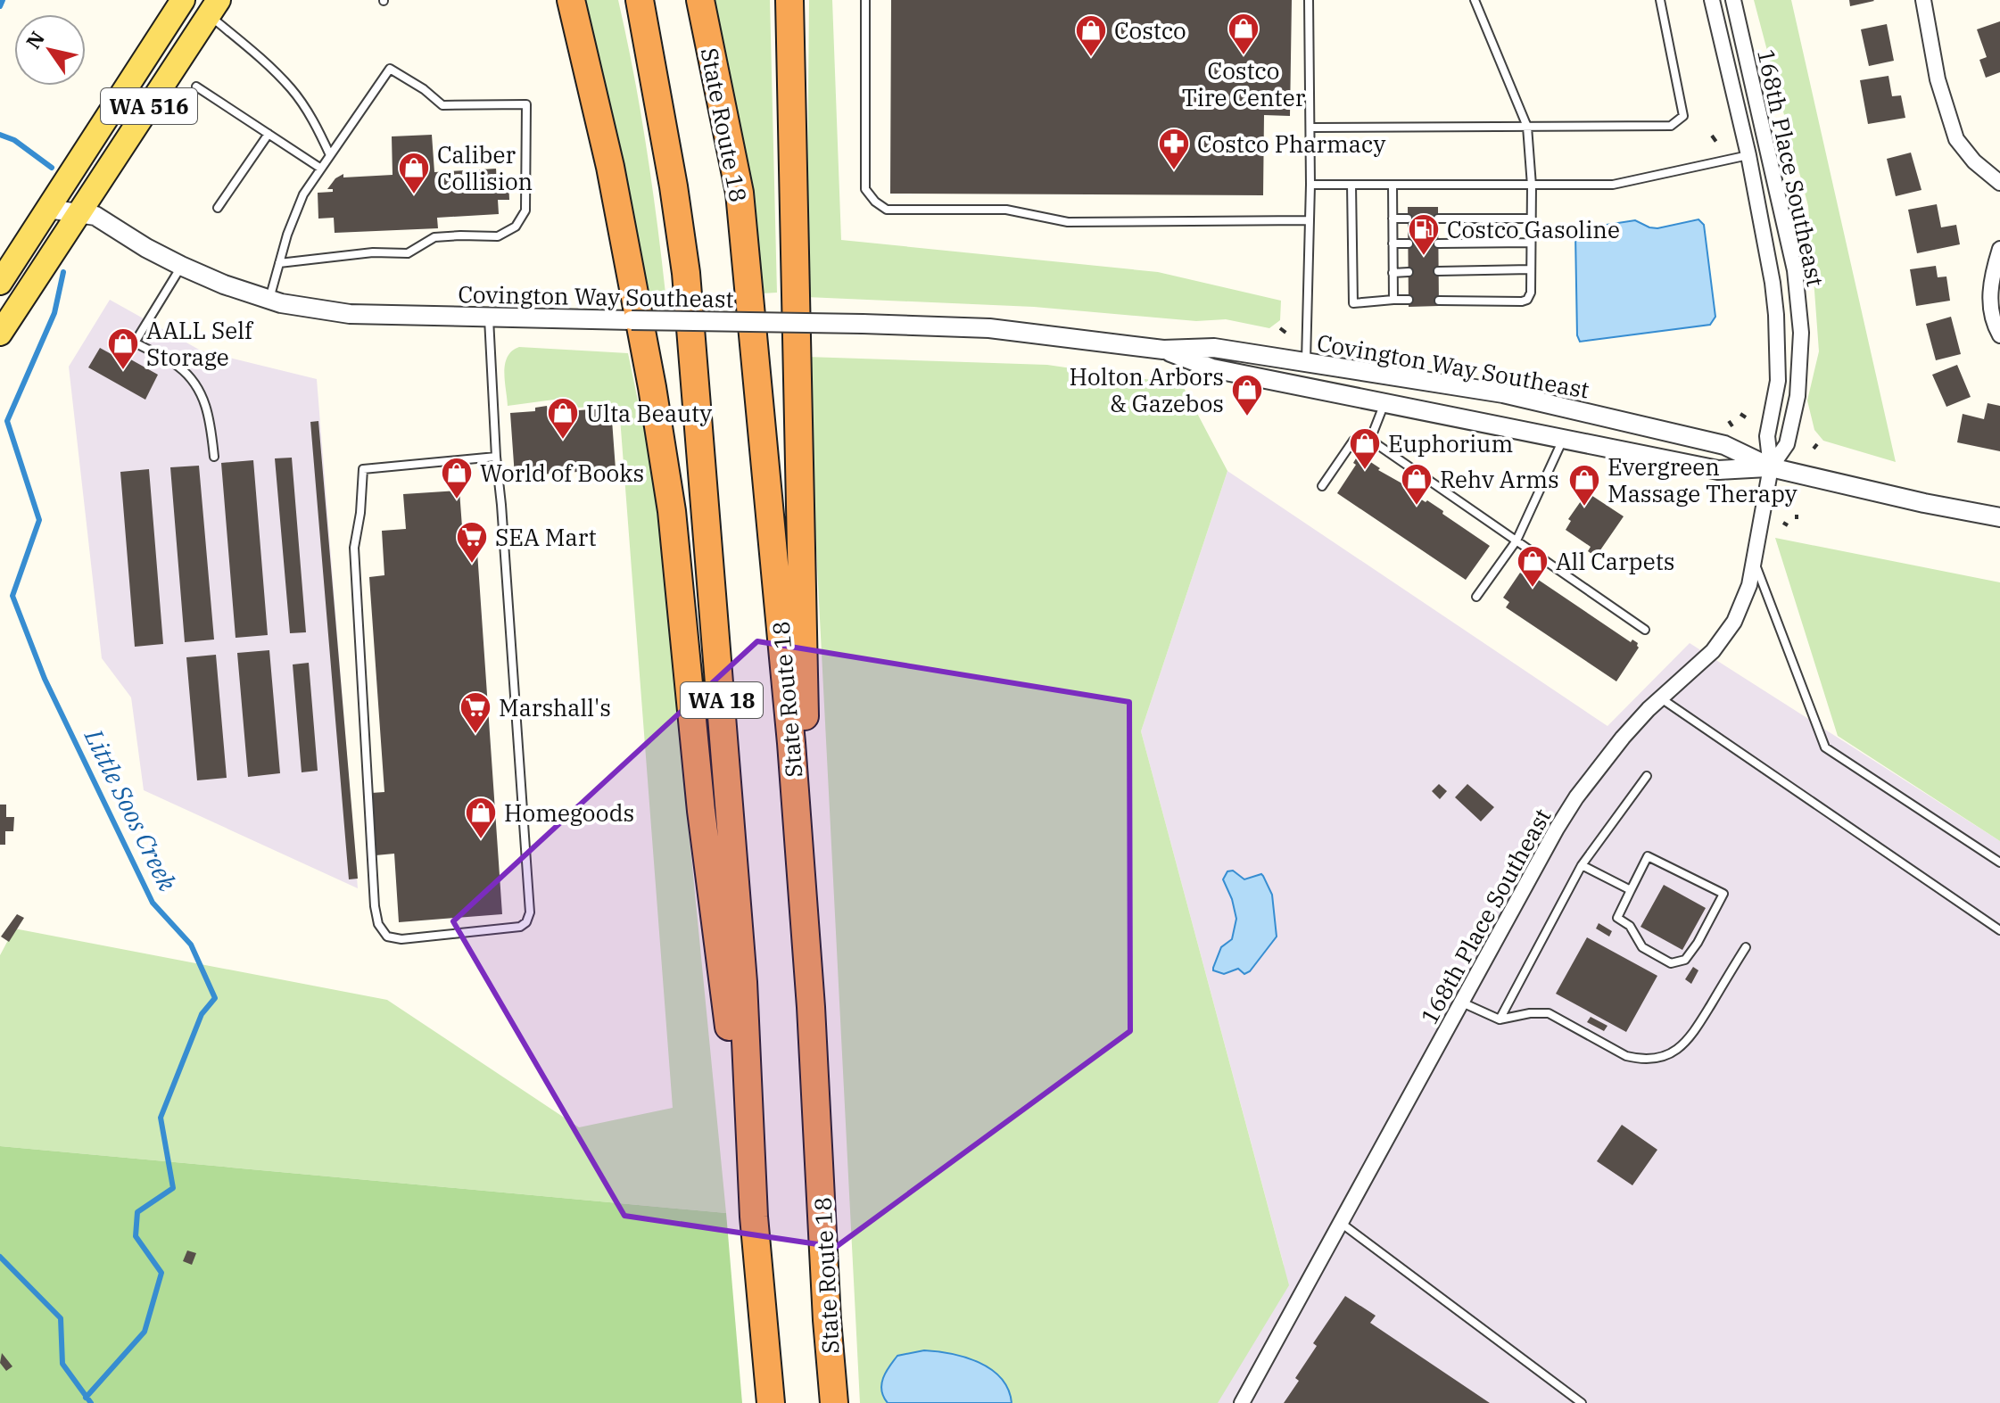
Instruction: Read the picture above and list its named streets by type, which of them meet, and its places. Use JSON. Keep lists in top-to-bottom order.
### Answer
{
  "streets": {
    "highway": ["State Route 18", "WA 18"],
    "main road": ["WA 516"],
    "street": ["168th Place Southeast", "Covington Way Southeast"]
  },
  "crossings": [
    ["WA 516", "Covington Way Southeast"],
    ["168th Place Southeast", "Covington Way Southeast"]
  ],
  "water": ["Little Soos Creek"],
  "places": {
    "shop": [
      "Costco Tire Center",
      "Costco",
      "Caliber Collision",
      "AALL Self Storage",
      "Holton Arbors & Gazebos",
      "Ulta Beauty",
      "Euphorium",
      "World of Books",
      "Rehv Arms",
      "Evergreen Massage Therapy",
      "All Carpets",
      "Homegoods"
    ],
    "pharmacy": ["Costco Pharmacy"],
    "fuel station": ["Costco Gasoline"],
    "supermarket": ["SEA Mart", "Marshall's"]
  },
  "north": "top left"
}
